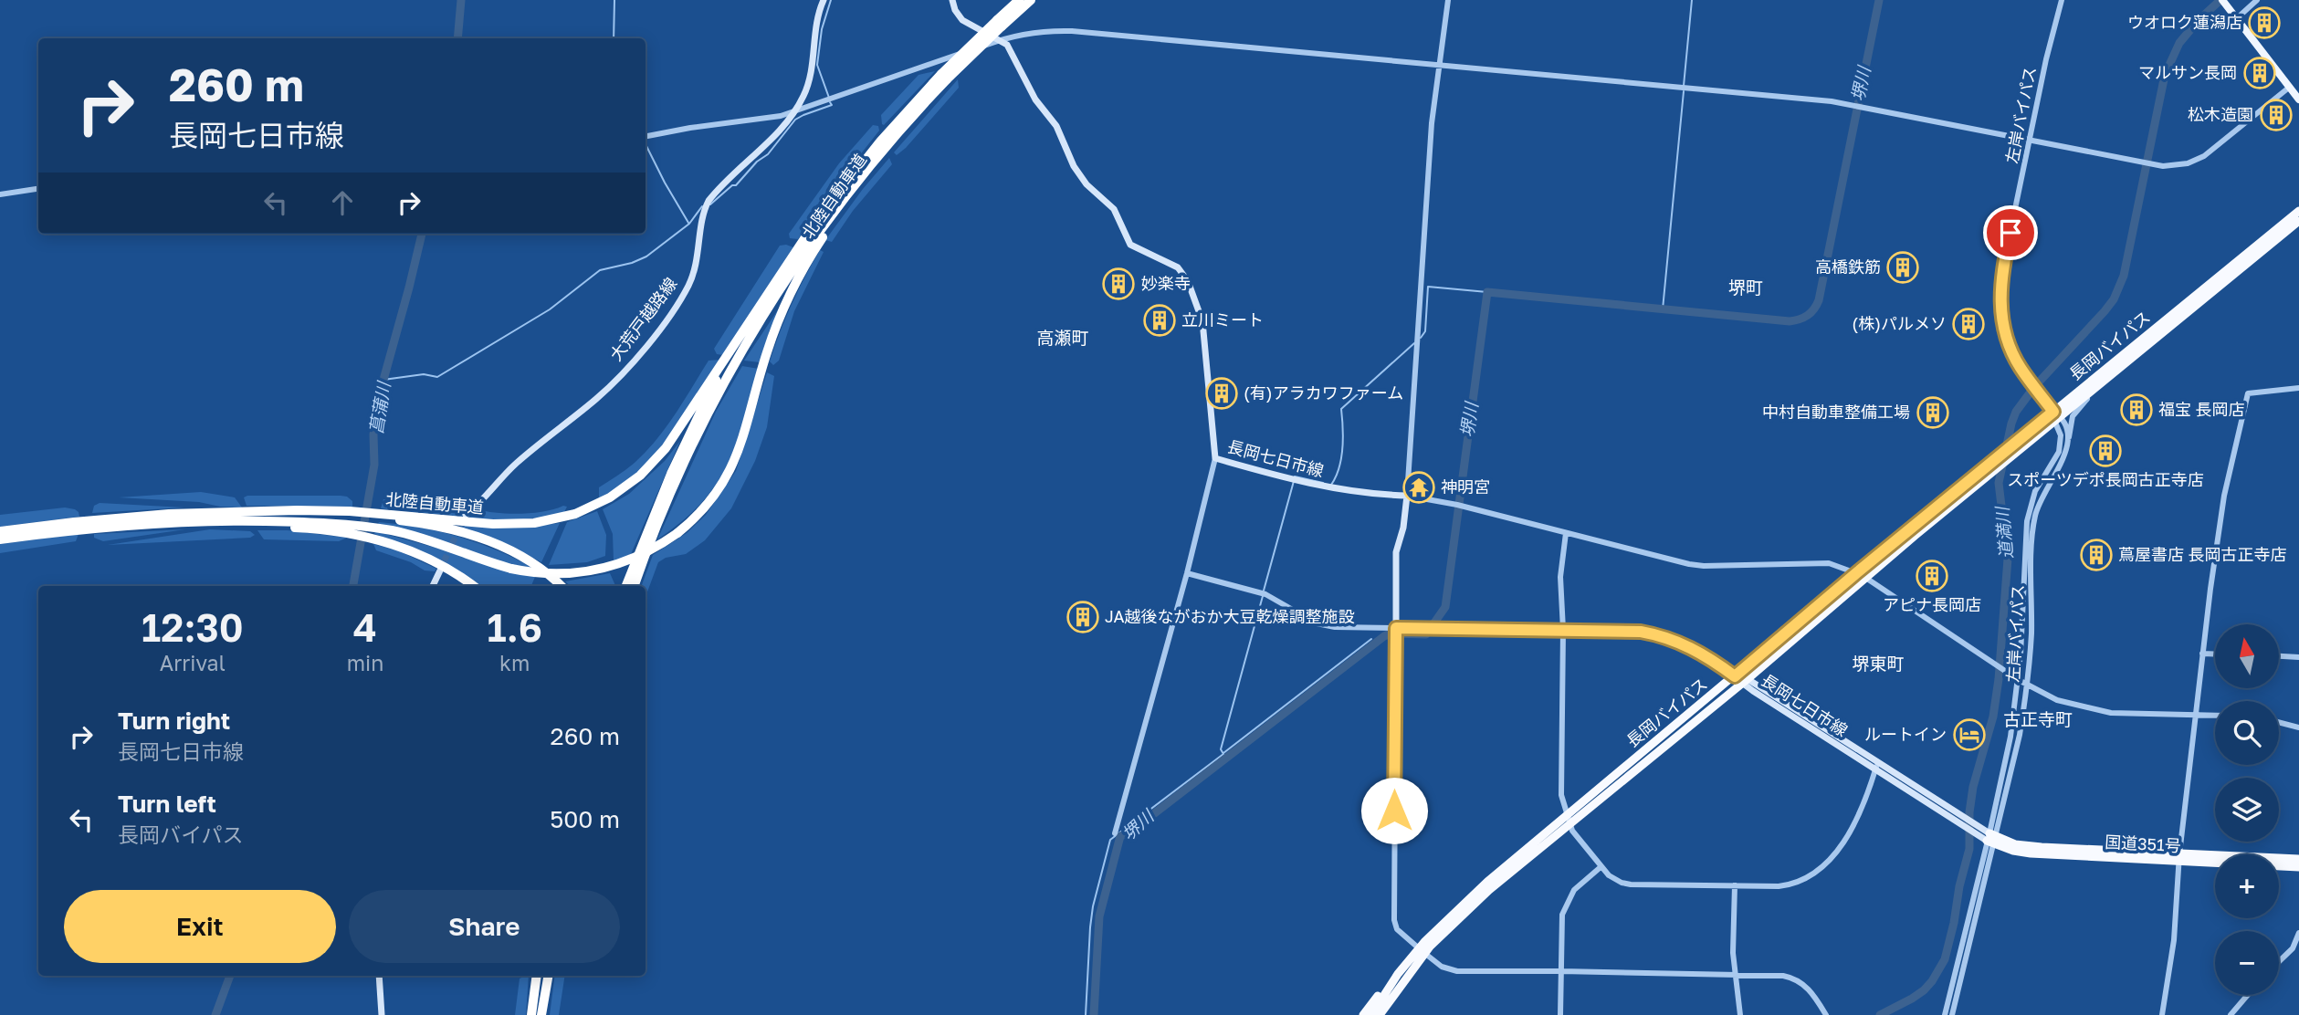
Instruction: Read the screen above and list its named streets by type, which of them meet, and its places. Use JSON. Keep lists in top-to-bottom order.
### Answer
{
  "streets": {
    "highway": ["北陸自動車道", "長岡バイパス", "国道351号"],
    "main road": ["大荒戸越路線", "長岡七日市線"],
    "street": ["左岸バイパス"]
  },
  "crossings": [
    ["左岸バイパス", "長岡バイパス"],
    ["左岸バイパス", "長岡七日市線"],
    ["左岸バイパス", "国道351号"],
    ["長岡バイパス", "長岡七日市線"],
    ["長岡七日市線", "国道351号"]
  ],
  "districts": [
    "堺町",
    "高瀬町",
    "堺東町",
    "古正寺町"
  ],
  "water": ["堺川", "菖蒲川", "道満川"],
  "places": {
    "building": [
      "ウオロク蓮潟店",
      "マルサン長岡",
      "松木造園",
      "高橋鉄筋",
      "妙楽寺",
      "立川ミート",
      "(株)パルメソ",
      "(有)アラカワファーム",
      "福宝 長岡店",
      "中村自動車整備工場",
      "スポーツデポ長岡古正寺店",
      "蔦屋書店 長岡古正寺店",
      "アピナ長岡店",
      "JA越後ながおか大豆乾燥調整施設"
    ],
    "temple": ["神明宮"],
    "hotel": ["ルートイン"]
  },
  "north": "top",
  "page": {
    "turn": ["260 m", "長岡七日市線"],
    "eta": [
      "12:30",
      "Arrival",
      "4",
      "min",
      "1.6",
      "km"
    ],
    "map_buttons": ["+", "−"],
    "list": [
      {
        "name": "Turn right",
        "note": "長岡七日市線",
        "value": "260 m"
      },
      {
        "name": "Turn left",
        "note": "長岡バイパス",
        "value": "500 m"
      }
    ],
    "buttons": ["Exit", "Share"]
  }
}
